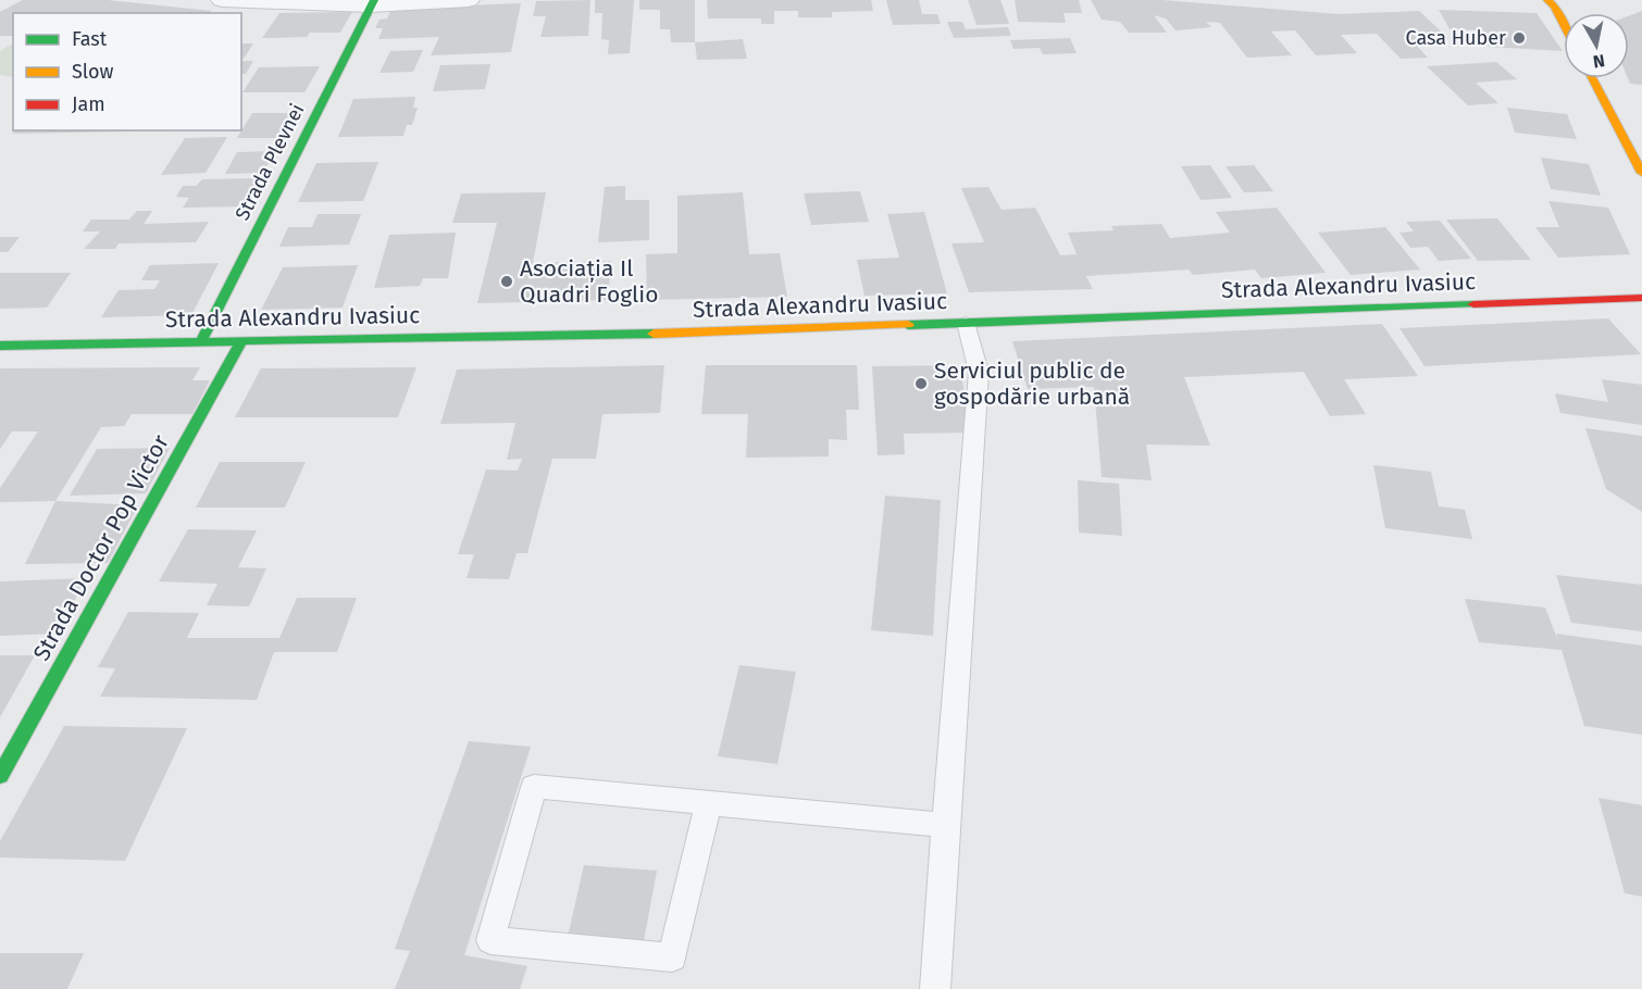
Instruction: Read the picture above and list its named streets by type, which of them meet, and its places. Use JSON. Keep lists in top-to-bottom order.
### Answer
{
  "streets": {
    "main road": ["Strada Plevnei", "Strada Alexandru Ivasiuc", "Strada Doctor Pop Victor"]
  },
  "crossings": [
    ["Strada Plevnei", "Strada Alexandru Ivasiuc"],
    ["Strada Alexandru Ivasiuc", "Strada Doctor Pop Victor"]
  ],
  "places": ["Casa Huber", "Asociația Il Quadri Foglio", "Serviciul public de gospodărie urbană"],
  "legend": ["Fast", "Slow", "Jam"],
  "north": "bottom"
}
